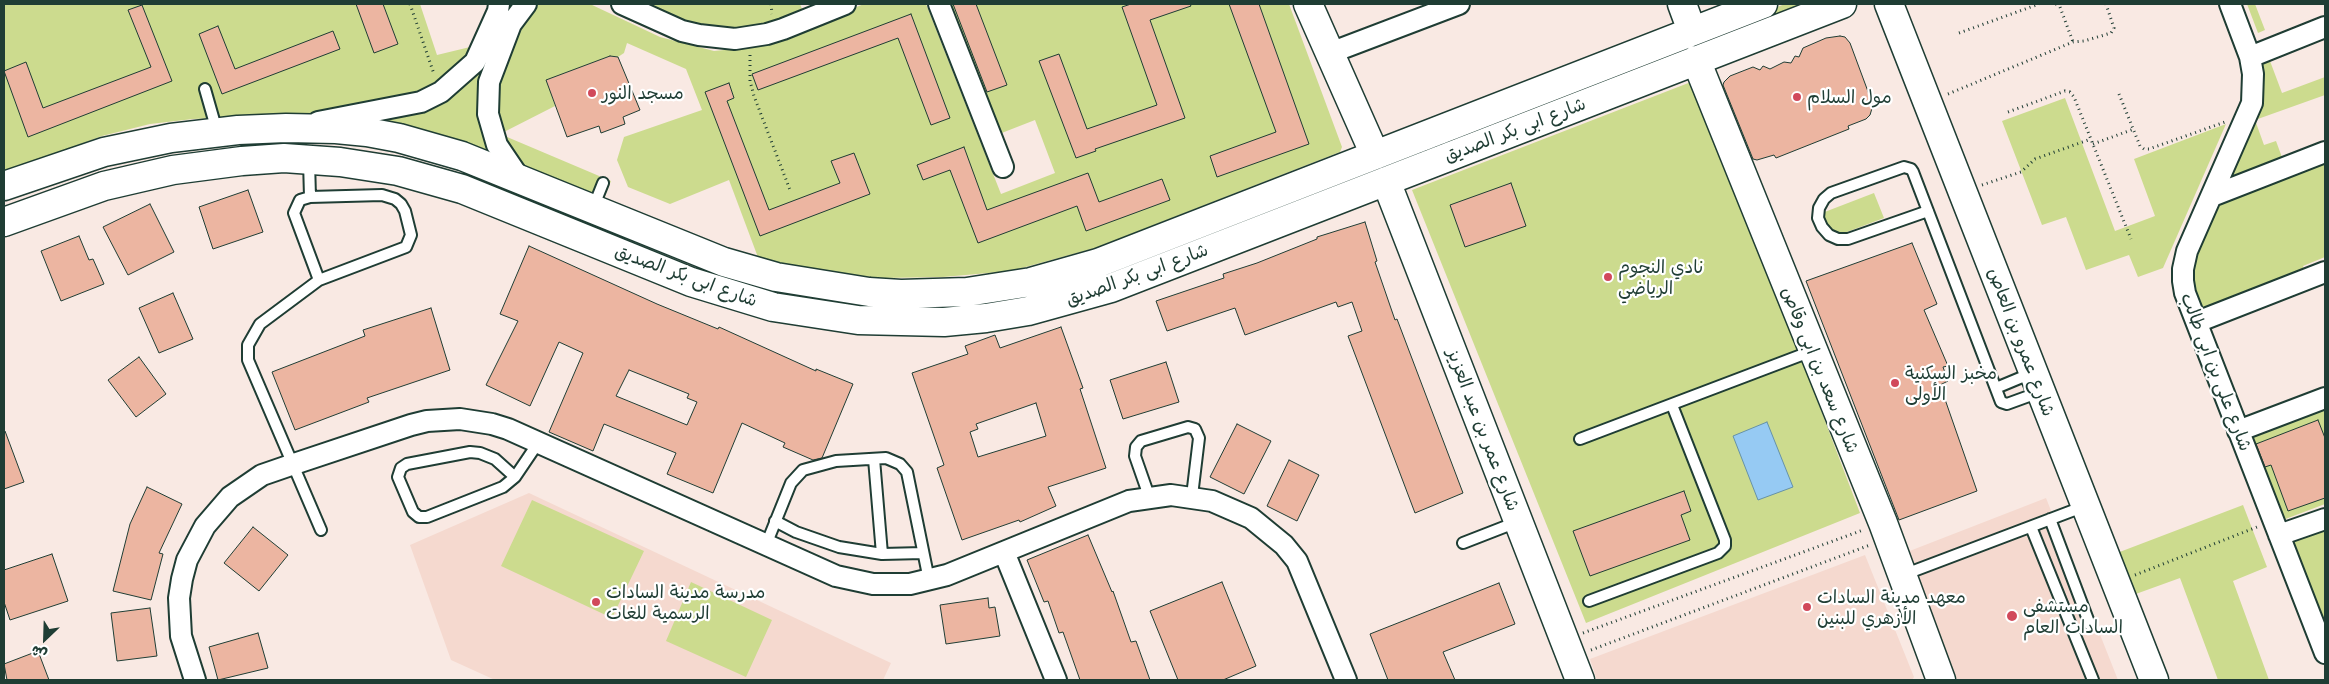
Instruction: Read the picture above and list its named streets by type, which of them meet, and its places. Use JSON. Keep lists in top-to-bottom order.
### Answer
{
  "streets": {
    "main road": [
      "شارع ابى بكر الصديق",
      "شارع عمرو بن العاص",
      "شارع سعد بن ابى وقاص",
      "شارع عمر بن عبد العزيز"
    ],
    "street": ["شارع على بن ابى طالب"]
  },
  "crossings": [
    ["شارع ابى بكر الصديق", "شارع سعد بن ابى وقاص"],
    ["شارع ابى بكر الصديق", "شارع عمر بن عبد العزيز"]
  ],
  "places": [
    "مسجد النور",
    "مول السلام",
    "نادي النجوم الرياضي",
    "مخبز السكنية الأولى",
    "مدرسة مدينة السادات الرسمية للغات",
    "معهد مدينة السادات الأزهري للبنين",
    "مستشفى السادات العام"
  ],
  "north": "bottom left"
}
